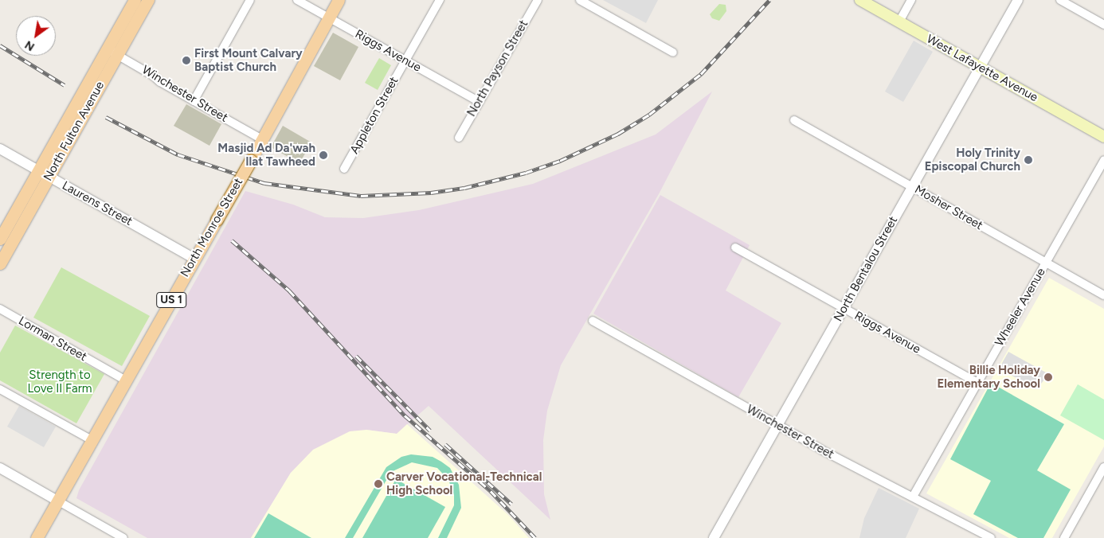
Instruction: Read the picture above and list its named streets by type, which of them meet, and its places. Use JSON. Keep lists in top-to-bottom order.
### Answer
{
  "streets": {
    "main road": [
      "West Lafayette Avenue",
      "North Fulton Avenue",
      "North Monroe Street",
      "US 1"
    ],
    "street": [
      "Riggs Avenue",
      "North Payson Street",
      "Winchester Street",
      "Appleton Street",
      "Laurens Street",
      "Mosher Street",
      "North Bentalou Street",
      "Wheeler Avenue",
      "Lorman Street"
    ]
  },
  "crossings": [
    ["Riggs Avenue", "North Payson Street"],
    ["Riggs Avenue", "Appleton Street"],
    ["Riggs Avenue", "North Monroe Street"],
    ["Riggs Avenue", "North Bentalou Street"],
    ["Riggs Avenue", "Wheeler Avenue"],
    ["West Lafayette Avenue", "North Bentalou Street"],
    ["Winchester Street", "North Fulton Avenue"],
    ["Winchester Street", "North Monroe Street"],
    ["Winchester Street", "North Bentalou Street"],
    ["Winchester Street", "Wheeler Avenue"],
    ["North Fulton Avenue", "Laurens Street"],
    ["Laurens Street", "North Monroe Street"],
    ["Mosher Street", "North Bentalou Street"],
    ["Mosher Street", "Wheeler Avenue"],
    ["North Monroe Street", "Lorman Street"]
  ],
  "parks": ["Strength to Love II Farm"],
  "places": [
    "First Mount Calvary Baptist Church",
    "Masjid Ad Da'wah Ilat Tawheed",
    "Holy Trinity Episcopal Church",
    "Billie Holiday Elementary School",
    "Carver Vocational-Technical High School"
  ],
  "north": "bottom left"
}
